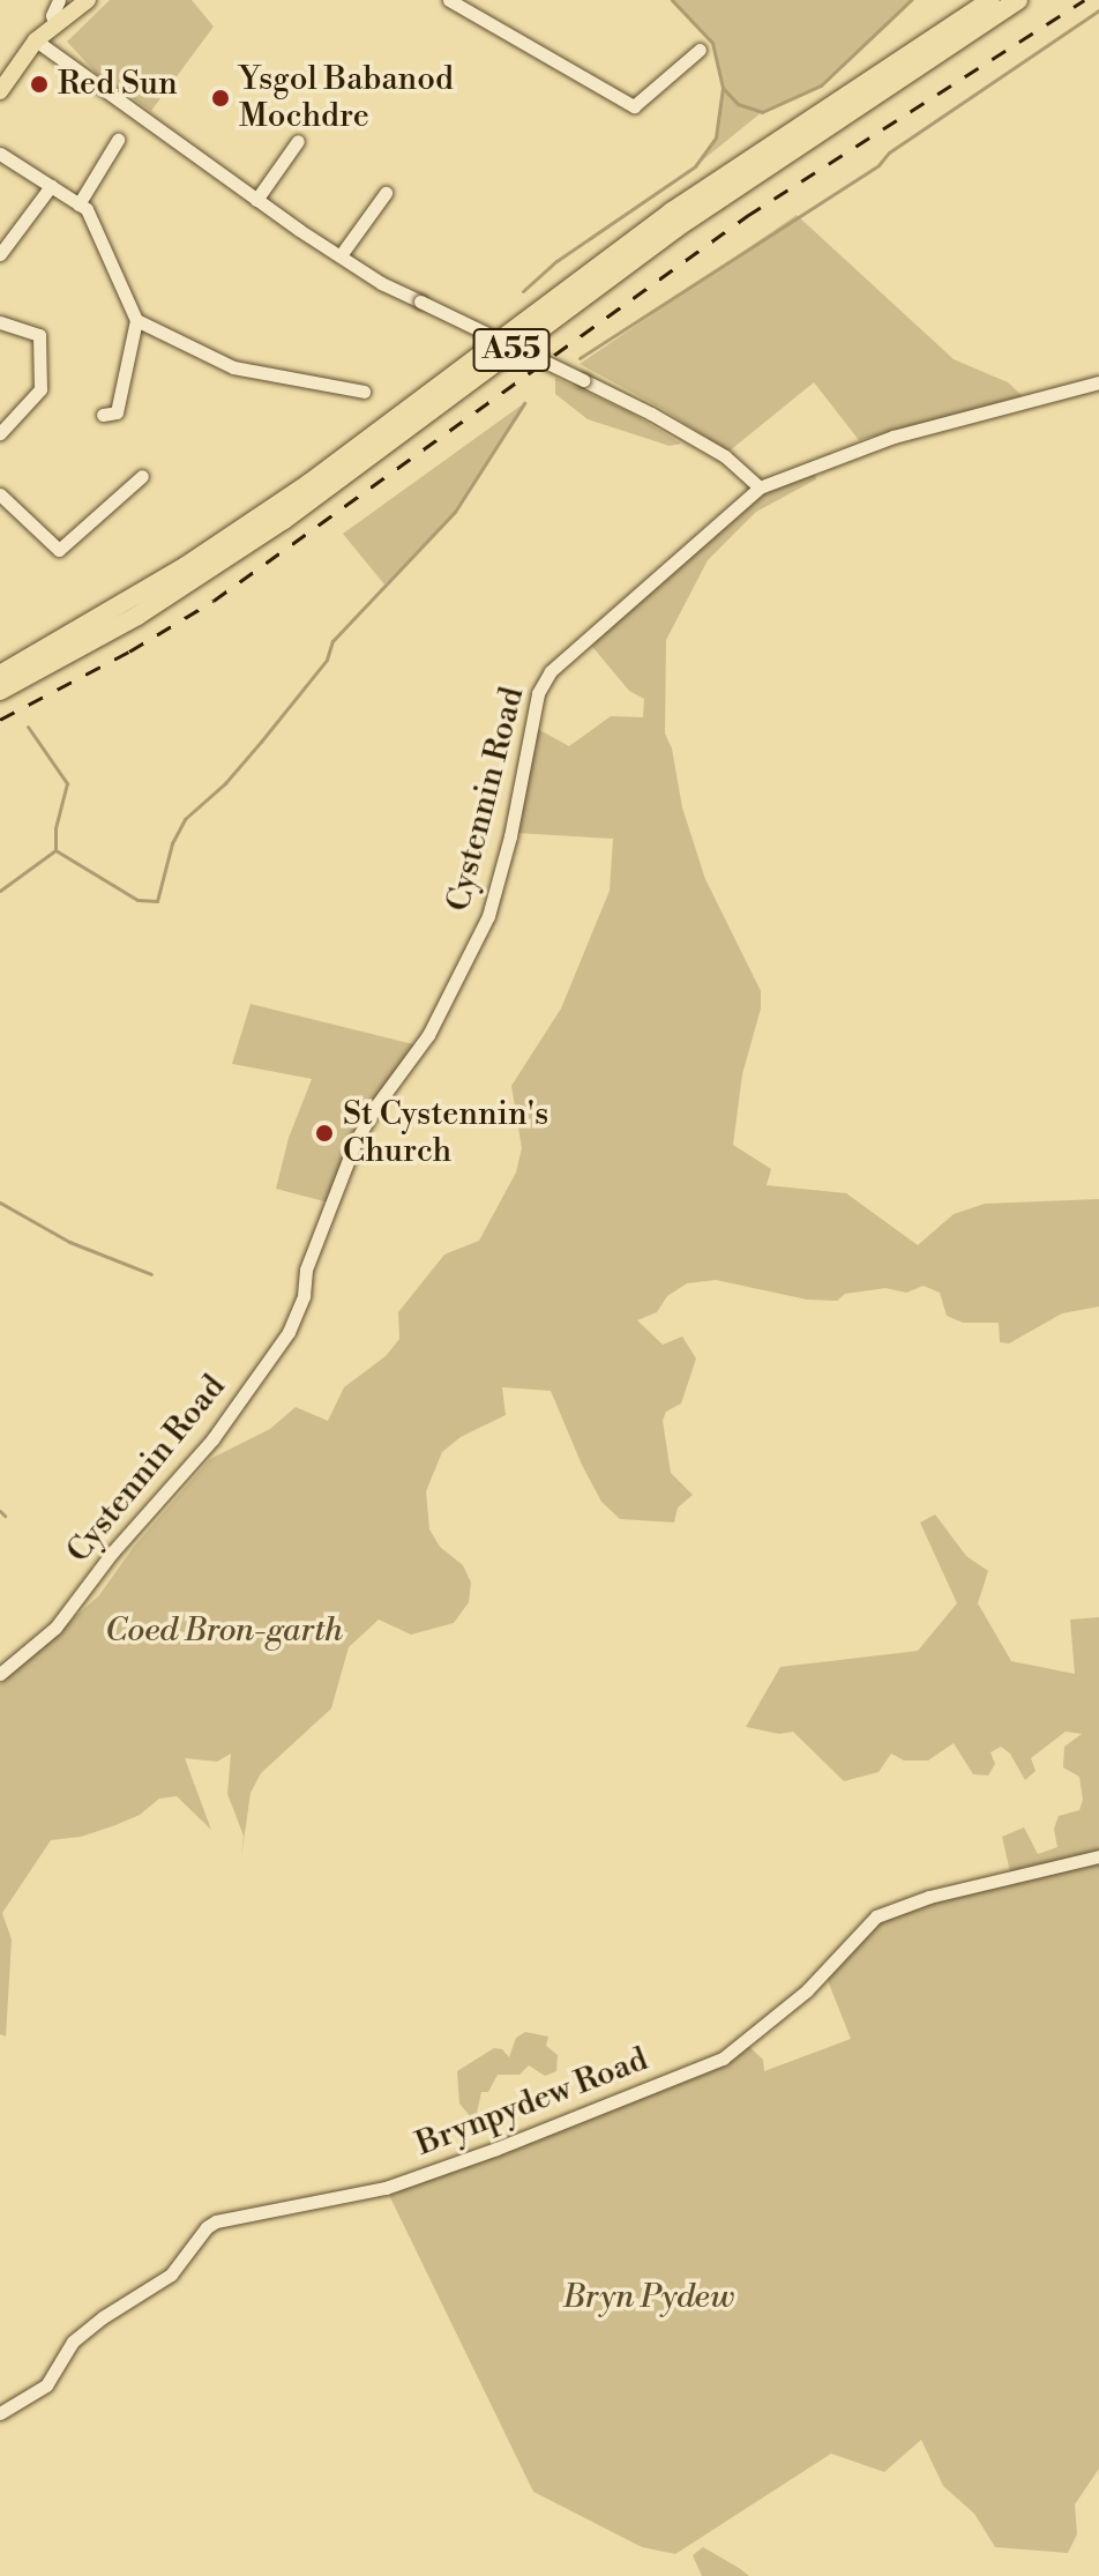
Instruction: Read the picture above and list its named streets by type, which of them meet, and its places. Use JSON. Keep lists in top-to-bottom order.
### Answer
{
  "streets": {
    "highway": ["A55"],
    "street": ["Cystennin Road", "Brynpydew Road"]
  },
  "parks": ["Coed Bron-garth", "Bryn Pydew"],
  "places": ["Red Sun", "Ysgol Babanod Mochdre", "St Cystennin's Church"]
}
